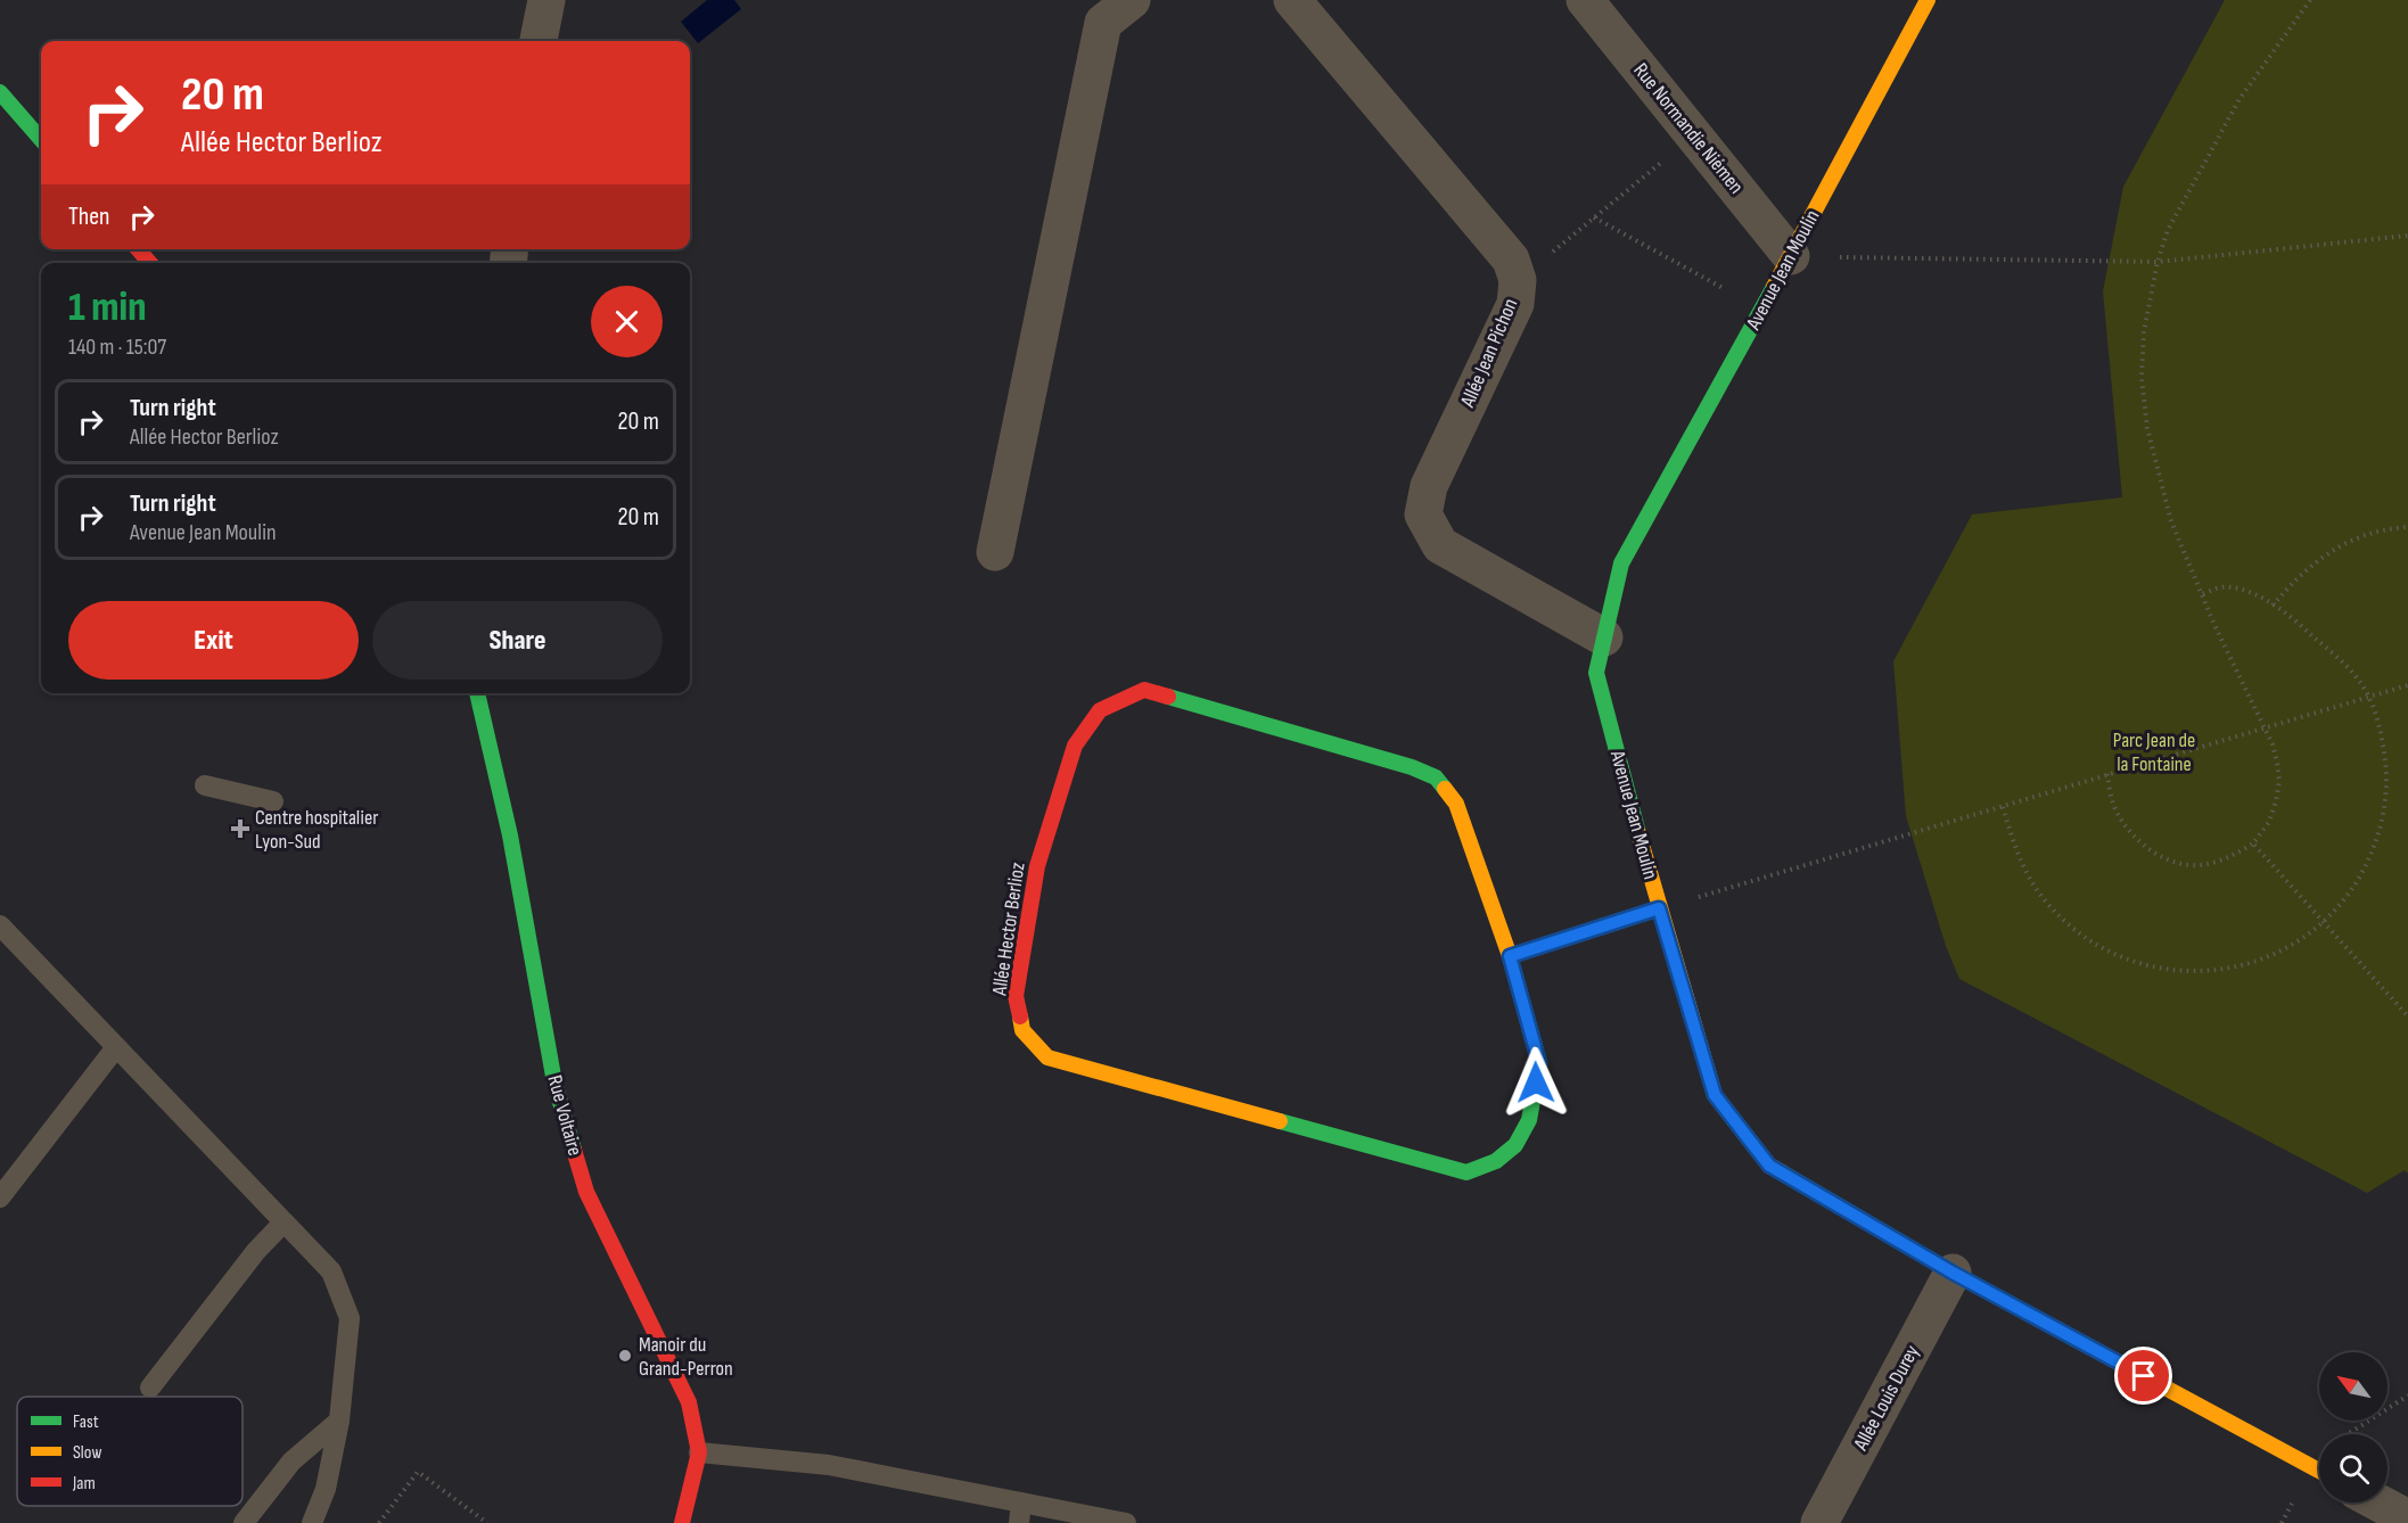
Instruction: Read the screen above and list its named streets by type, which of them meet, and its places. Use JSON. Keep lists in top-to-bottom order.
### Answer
{
  "streets": {
    "street": [
      "Rue Normandie Niémen",
      "Avenue Jean Moulin",
      "Allée Jean Pichon",
      "Allée Hector Berlioz",
      "Rue Voltaire",
      "Allée Louis Durey"
    ]
  },
  "crossings": [
    ["Rue Normandie Niémen", "Avenue Jean Moulin"],
    ["Avenue Jean Moulin", "Allée Jean Pichon"],
    ["Avenue Jean Moulin", "Allée Louis Durey"]
  ],
  "parks": ["Parc Jean de la Fontaine"],
  "places": {
    "health": ["Centre hospitalier Lyon-Sud"],
    "other": ["Manoir du Grand-Perron"]
  },
  "legend": ["Fast", "Slow", "Jam"],
  "north": "top left",
  "page": {
    "turn": ["20 m", "Allée Hector Berlioz"],
    "then": "Then",
    "heading": ["1 min", "140 m · 15:07"],
    "list": [
      {
        "name": "Turn right",
        "note": "Allée Hector Berlioz",
        "value": "20 m"
      },
      {
        "name": "Turn right",
        "note": "Avenue Jean Moulin",
        "value": "20 m"
      }
    ],
    "buttons": ["Exit", "Share"]
  }
}
